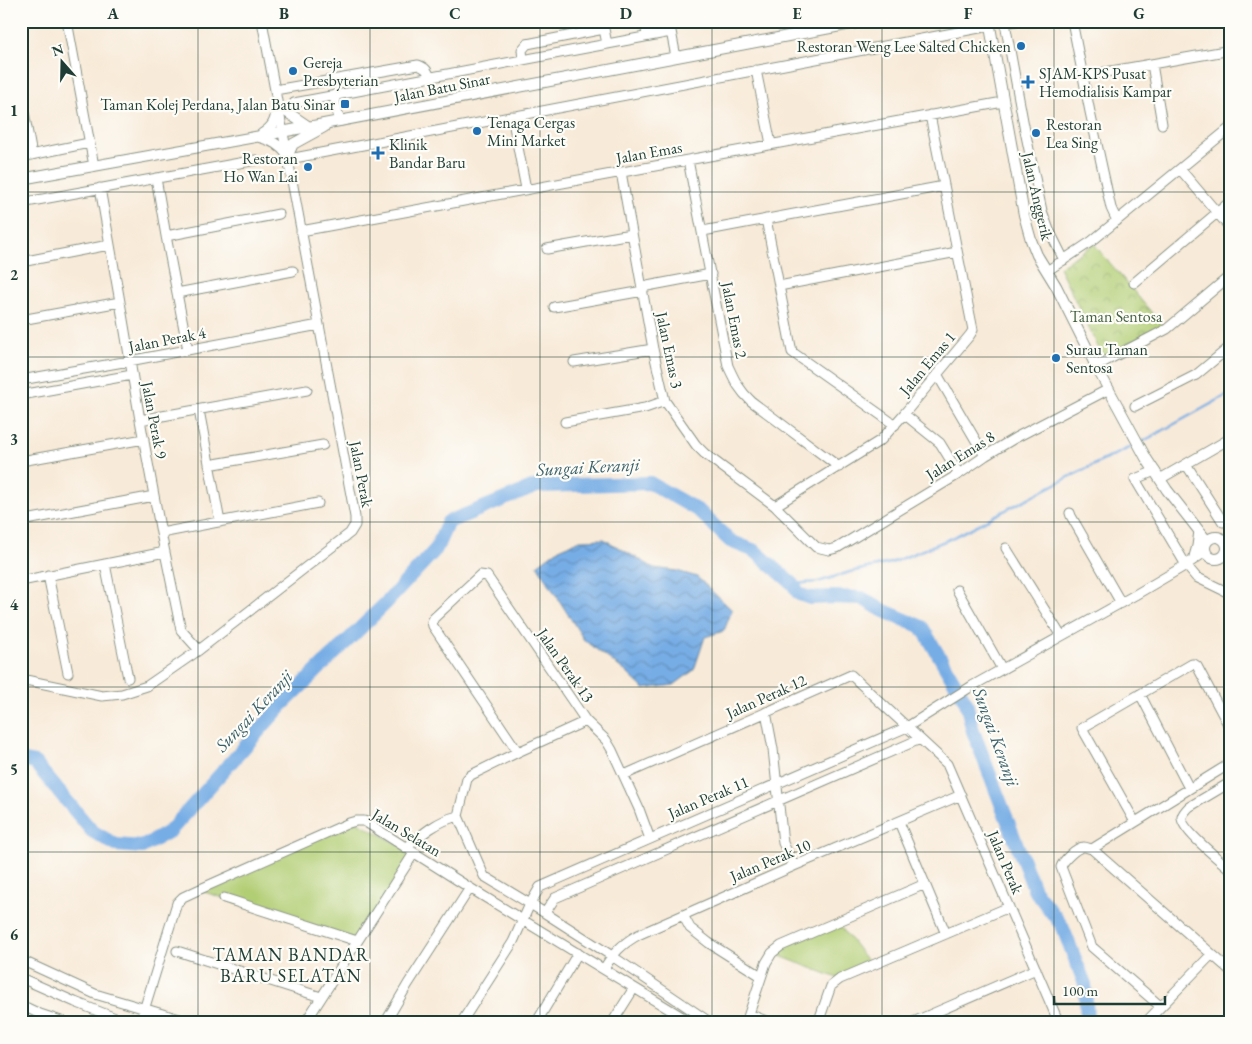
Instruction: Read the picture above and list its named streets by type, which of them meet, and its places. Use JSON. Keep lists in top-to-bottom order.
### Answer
{
  "streets": {
    "street": [
      "Jalan Batu Sinar",
      "Jalan Emas",
      "Jalan Anggerik",
      "Jalan Emas 2",
      "Jalan Perak 4",
      "Jalan Emas 3",
      "Jalan Emas 1",
      "Jalan Perak 9",
      "Jalan Emas 8",
      "Jalan Perak",
      "Jalan Perak 13",
      "Jalan Perak 12",
      "Jalan Perak 11",
      "Jalan Selatan",
      "Jalan Perak 10"
    ]
  },
  "crossings": [
    ["Jalan Batu Sinar", "Jalan Perak"],
    ["Jalan Emas", "Jalan Anggerik"],
    ["Jalan Emas", "Jalan Emas 2"],
    ["Jalan Emas", "Jalan Emas 3"],
    ["Jalan Emas", "Jalan Emas 1"],
    ["Jalan Emas", "Jalan Perak"],
    ["Jalan Anggerik", "Jalan Emas 8"],
    ["Jalan Anggerik", "Jalan Perak 11"],
    ["Jalan Emas 2", "Jalan Emas 1"],
    ["Jalan Perak 4", "Jalan Perak 9"],
    ["Jalan Perak 4", "Jalan Perak"],
    ["Jalan Emas 3", "Jalan Emas 1"],
    ["Jalan Emas 3", "Jalan Emas 8"],
    ["Jalan Perak 9", "Jalan Perak"],
    ["Jalan Perak", "Jalan Perak 12"],
    ["Jalan Perak", "Jalan Perak 11"],
    ["Jalan Perak", "Jalan Perak 10"],
    ["Jalan Perak 13", "Jalan Perak 12"],
    ["Jalan Perak 13", "Jalan Perak 11"],
    ["Jalan Perak 12", "Jalan Perak 11"],
    ["Jalan Perak 11", "Jalan Selatan"],
    ["Jalan Selatan", "Jalan Perak 10"]
  ],
  "districts": ["TAMAN BANDAR BARU SELATAN"],
  "water": ["Sungai Keranji"],
  "parks": ["Taman Sentosa"],
  "places": {
    "other": [
      "Restoran Weng Lee Salted Chicken",
      "Gereja Presbyterian",
      "Tenaga Cergas Mini Market",
      "Restoran Lea Sing",
      "Restoran Ho Wan Lai",
      "Surau Taman Sentosa"
    ],
    "health": ["SJAM-KPS Pusat Hemodialisis Kampar", "Klinik Bandar Baru"],
    "transit": ["Taman Kolej Perdana, Jalan Batu Sinar"]
  },
  "scale_bar": "100 m",
  "north": "top",
  "grid": {
    "columns": [
      "A",
      "B",
      "C",
      "D",
      "E",
      "F",
      "G"
    ],
    "rows": [
      "1",
      "2",
      "3",
      "4",
      "5",
      "6"
    ]
  }
}
